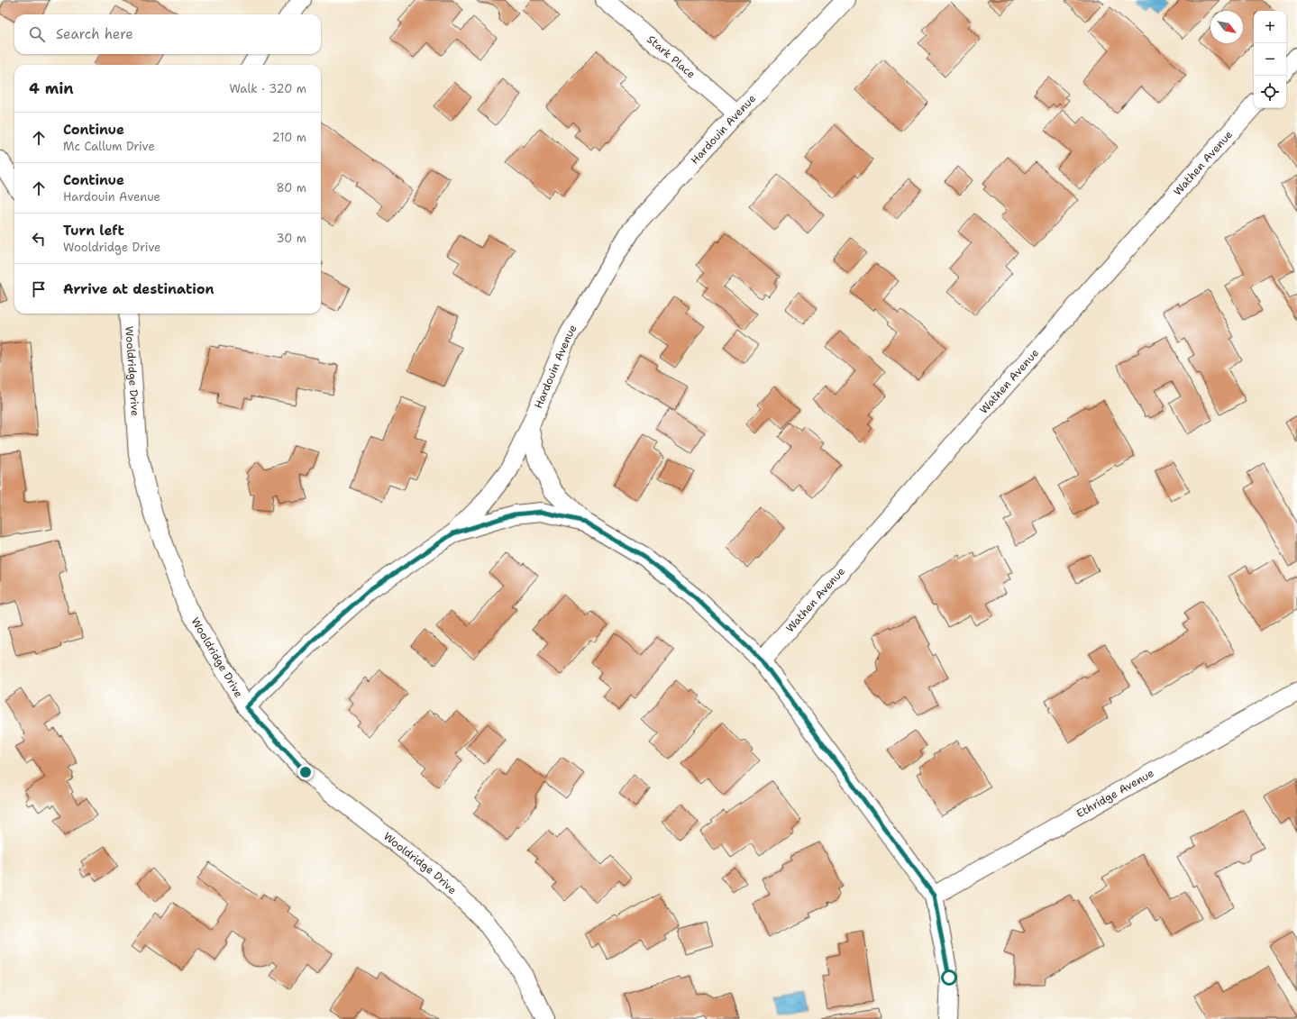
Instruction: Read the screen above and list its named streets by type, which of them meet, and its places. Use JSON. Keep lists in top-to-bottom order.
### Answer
{
  "streets": {
    "street": [
      "Stark Place",
      "Hardouin Avenue",
      "Wathen Avenue",
      "Wooldridge Drive",
      "Ethridge Avenue"
    ]
  },
  "crossings": [
    ["Stark Place", "Hardouin Avenue"],
    ["Hardouin Avenue", "Wooldridge Drive"]
  ],
  "north": "bottom right",
  "page": {
    "map_buttons": ["+", "−"],
    "search": "Search here",
    "heading": ["4 min", "Walk · 320 m"],
    "list": [
      ["Continue", "Mc Callum Drive", "210 m"],
      ["Continue", "Hardouin Avenue", "80 m"],
      ["Turn left", "Wooldridge Drive", "30 m"],
      "Arrive at destination"
    ]
  }
}
